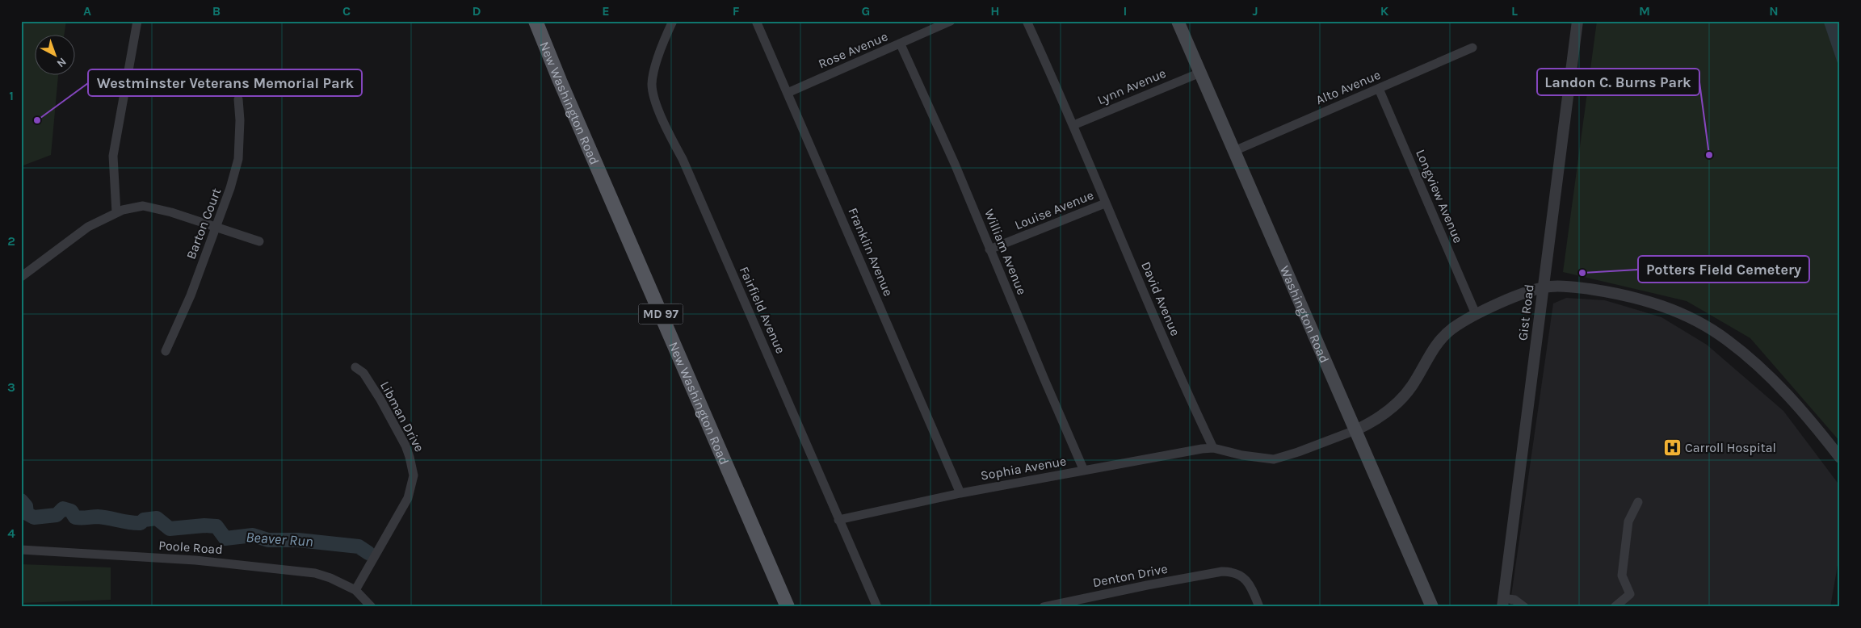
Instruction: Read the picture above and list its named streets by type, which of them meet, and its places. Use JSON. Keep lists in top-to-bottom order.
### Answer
{
  "streets": {
    "main road": ["New Washington Road", "MD 97", "Washington Road"],
    "street": [
      "Rose Avenue",
      "Lynn Avenue",
      "Alto Avenue",
      "Longview Avenue",
      "Louise Avenue",
      "Barton Court",
      "Franklin Avenue",
      "William Avenue",
      "David Avenue",
      "Fairfield Avenue",
      "Gist Road",
      "Libman Drive",
      "Sophia Avenue",
      "Poole Road",
      "Denton Drive"
    ]
  },
  "crossings": [
    ["Rose Avenue", "Franklin Avenue"],
    ["Rose Avenue", "William Avenue"],
    ["Lynn Avenue", "David Avenue"],
    ["Lynn Avenue", "Washington Road"],
    ["Alto Avenue", "Longview Avenue"],
    ["Alto Avenue", "Washington Road"],
    ["Louise Avenue", "William Avenue"],
    ["Louise Avenue", "David Avenue"],
    ["Franklin Avenue", "Sophia Avenue"],
    ["William Avenue", "Sophia Avenue"],
    ["David Avenue", "Sophia Avenue"],
    ["Fairfield Avenue", "Sophia Avenue"],
    ["Libman Drive", "Poole Road"]
  ],
  "water": ["Beaver Run"],
  "places": {
    "other": ["Westminster Veterans Memorial Park", "Landon C. Burns Park", "Potters Field Cemetery"],
    "hospital": ["Carroll Hospital"]
  },
  "north": "bottom right",
  "grid": {
    "columns": [
      "A",
      "B",
      "C",
      "D",
      "E",
      "F",
      "G",
      "H",
      "I",
      "J",
      "K",
      "L",
      "M",
      "N"
    ],
    "rows": [
      "1",
      "2",
      "3",
      "4"
    ]
  }
}
